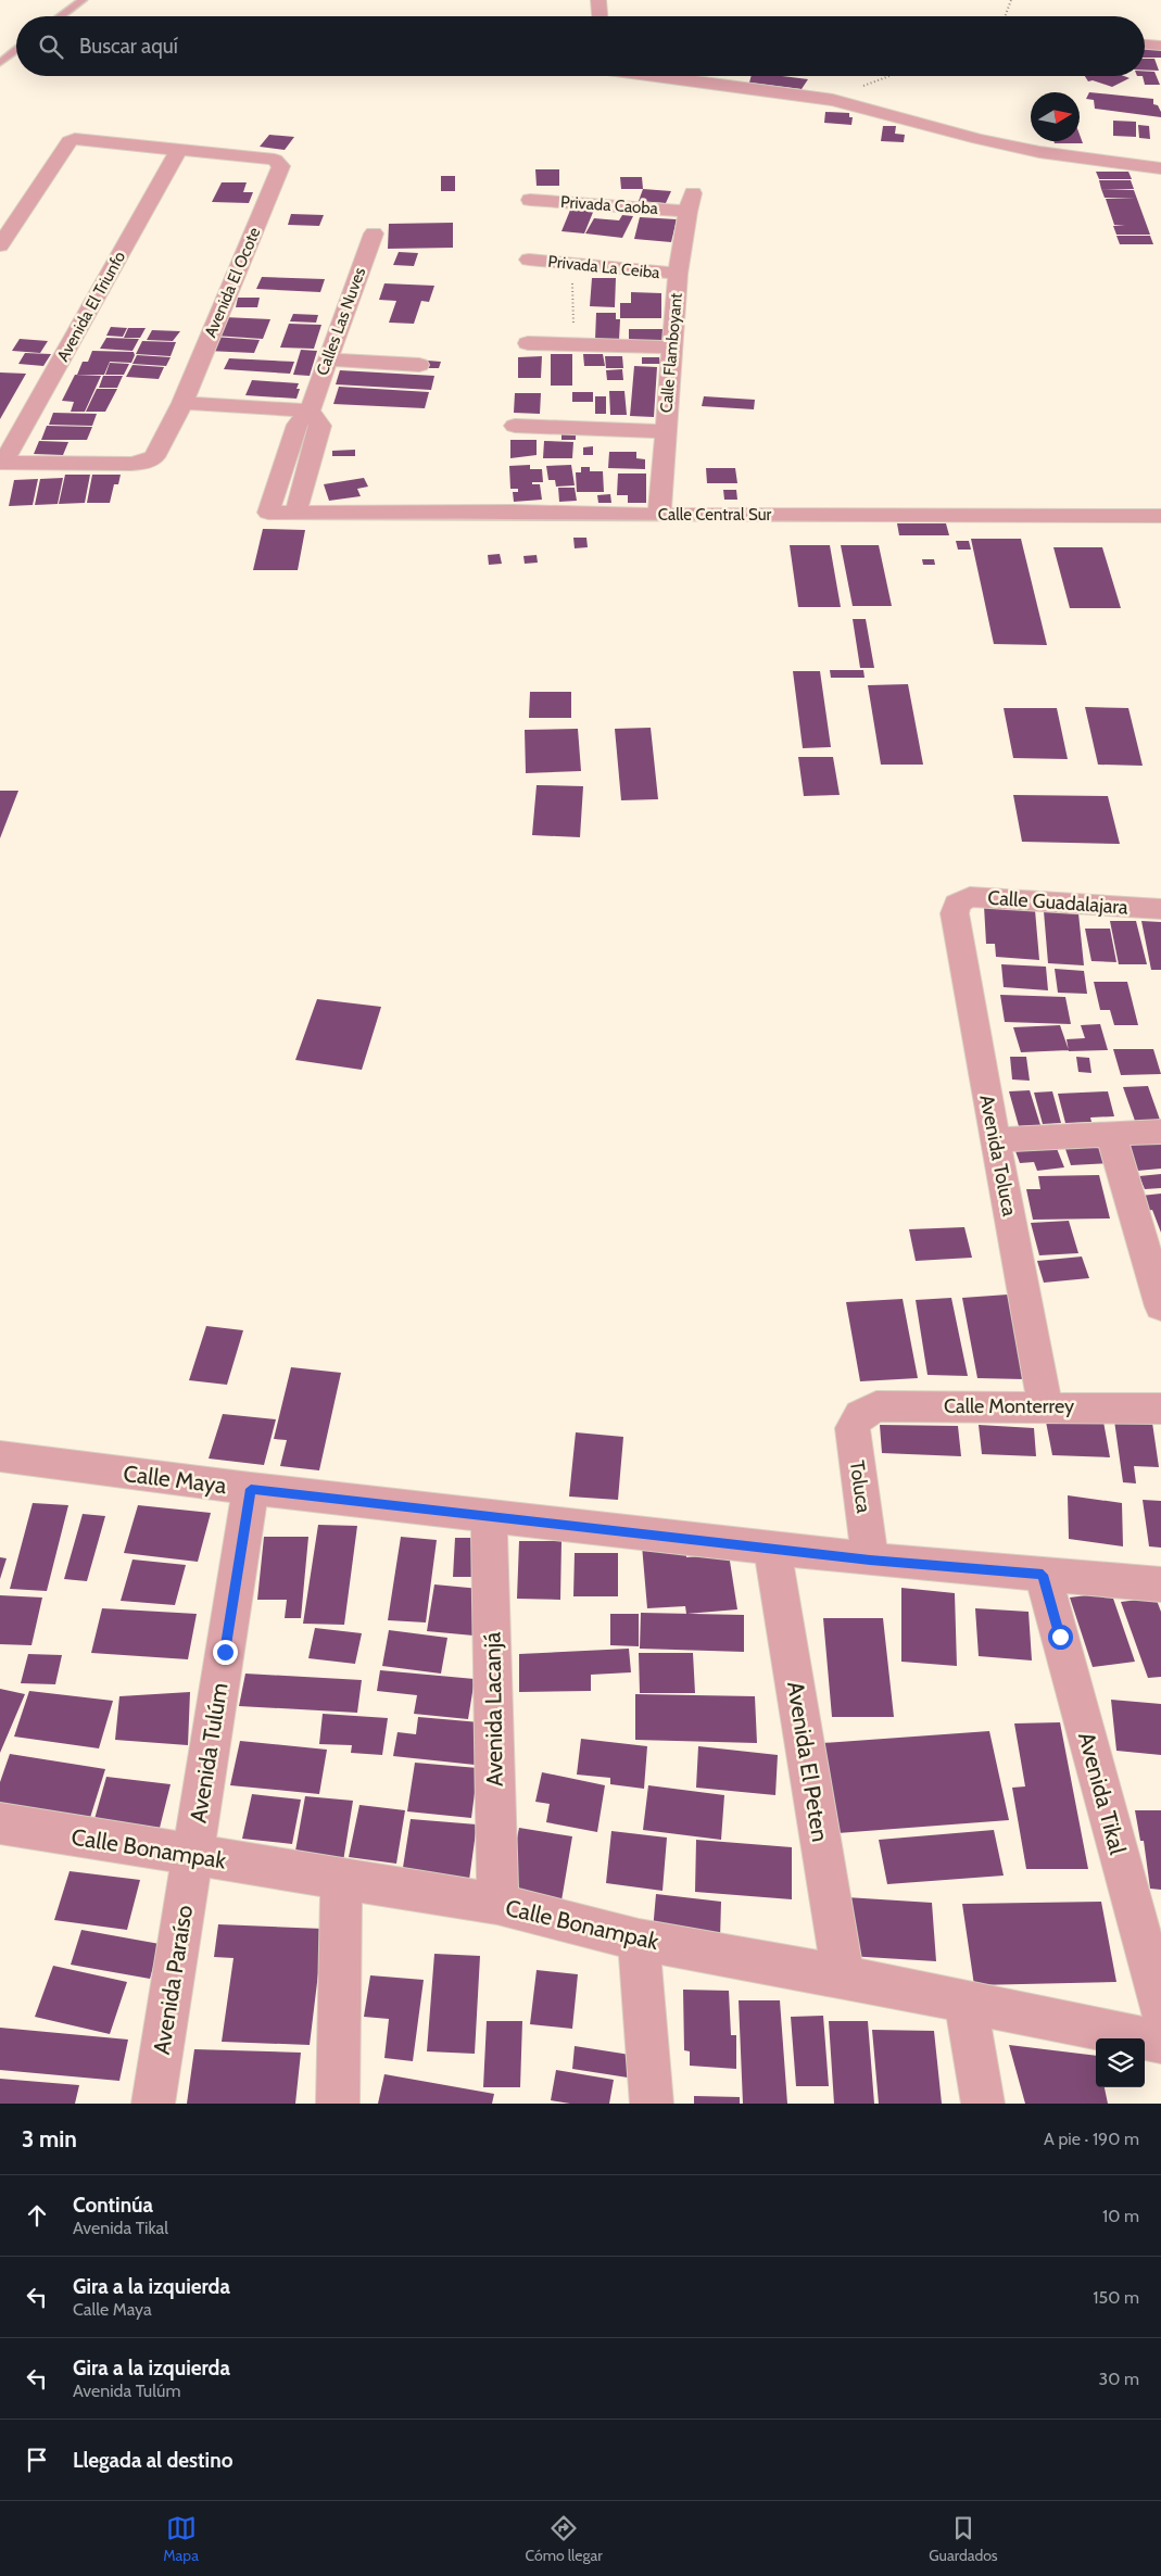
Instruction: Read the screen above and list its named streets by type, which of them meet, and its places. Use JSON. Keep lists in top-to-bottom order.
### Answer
{
  "streets": {
    "street": [
      "Privada Caoba",
      "Privada La Ceiba",
      "Avenida El Ocote",
      "Avenida El Triunfo",
      "Calles Las Nuves",
      "Calle Flamboyant",
      "Calle Central Sur",
      "Calle Guadalajara",
      "Avenida Toluca",
      "Calle Monterrey",
      "Calle Maya",
      "Toluca",
      "Avenida Lacanjá",
      "Avenida Tulúm",
      "Avenida El Peten",
      "Avenida Tikal",
      "Calle Bonampak",
      "Avenida Paraíso"
    ]
  },
  "crossings": [
    ["Privada Caoba", "Calle Flamboyant"],
    ["Privada La Ceiba", "Calle Flamboyant"],
    ["Avenida El Ocote", "Avenida El Triunfo"],
    ["Calles Las Nuves", "Calle Central Sur"],
    ["Calle Flamboyant", "Calle Central Sur"],
    ["Calle Guadalajara", "Avenida Toluca"],
    ["Avenida Toluca", "Calle Monterrey"],
    ["Calle Monterrey", "Toluca"],
    ["Calle Maya", "Toluca"],
    ["Calle Maya", "Avenida Lacanjá"],
    ["Calle Maya", "Avenida Tulúm"],
    ["Calle Maya", "Avenida El Peten"],
    ["Calle Maya", "Avenida Tikal"],
    ["Avenida Lacanjá", "Calle Bonampak"],
    ["Avenida Tulúm", "Calle Bonampak"],
    ["Avenida Tulúm", "Avenida Paraíso"],
    ["Avenida El Peten", "Calle Bonampak"],
    ["Calle Bonampak", "Avenida Paraíso"]
  ],
  "north": "right",
  "page": {
    "search": "Buscar aquí",
    "heading": ["3 min", "A pie · 190 m"],
    "list": [
      ["Continúa", "Avenida Tikal", "10 m"],
      ["Gira a la izquierda", "Calle Maya", "150 m"],
      ["Gira a la izquierda", "Avenida Tulúm", "30 m"],
      "Llegada al destino"
    ],
    "nav": ["Mapa", "Cómo llegar", "Guardados"]
  }
}
